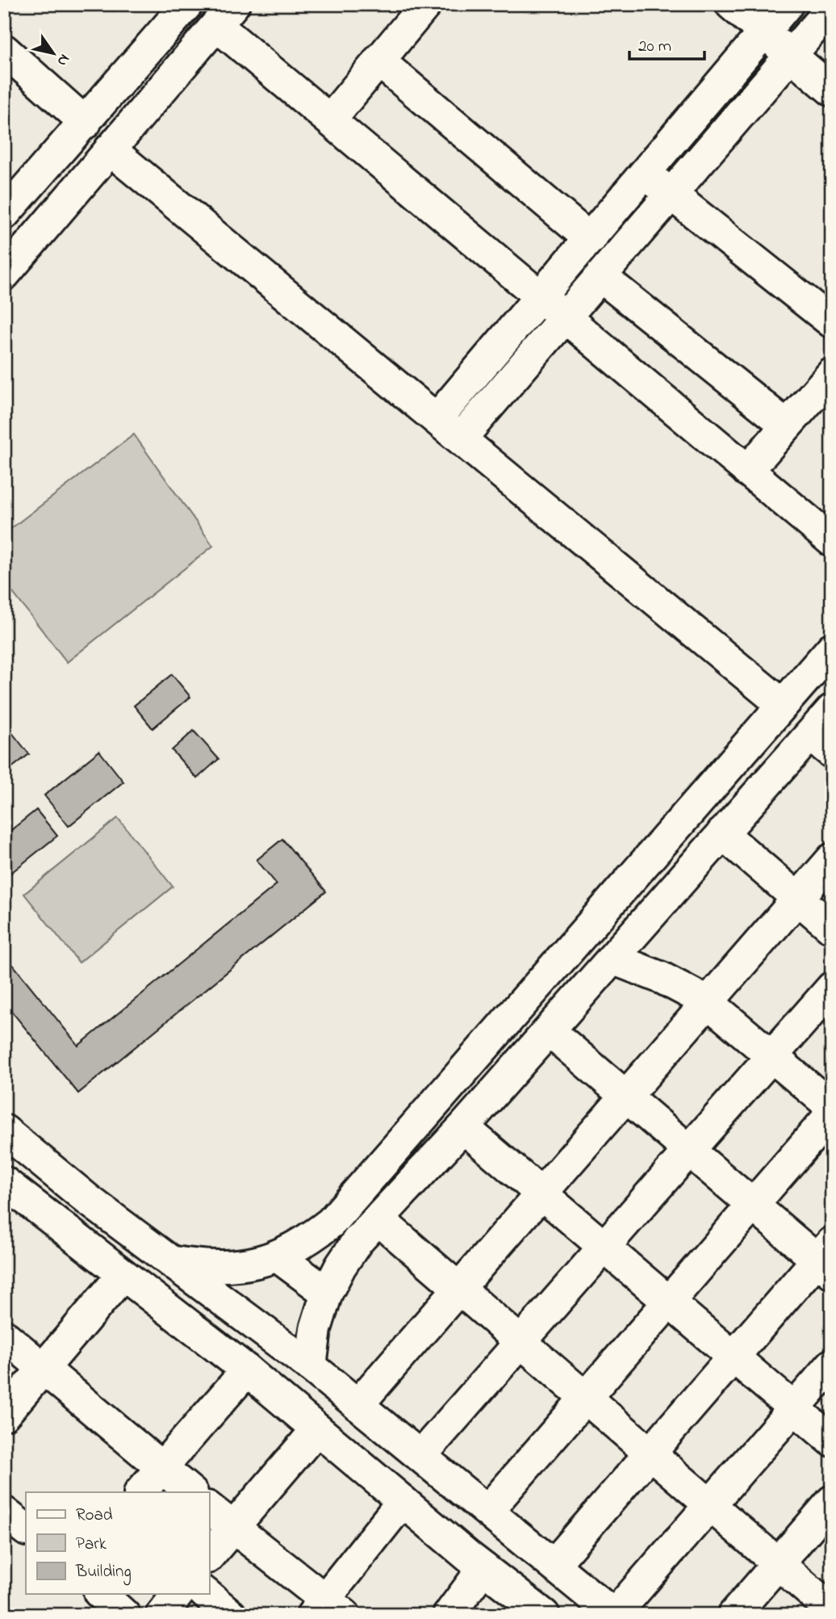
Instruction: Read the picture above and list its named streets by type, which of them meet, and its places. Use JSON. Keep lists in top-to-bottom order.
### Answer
{
  "legend": ["Road", "Park", "Building"],
  "scale_bar": "20 m",
  "north": "bottom right"
}
